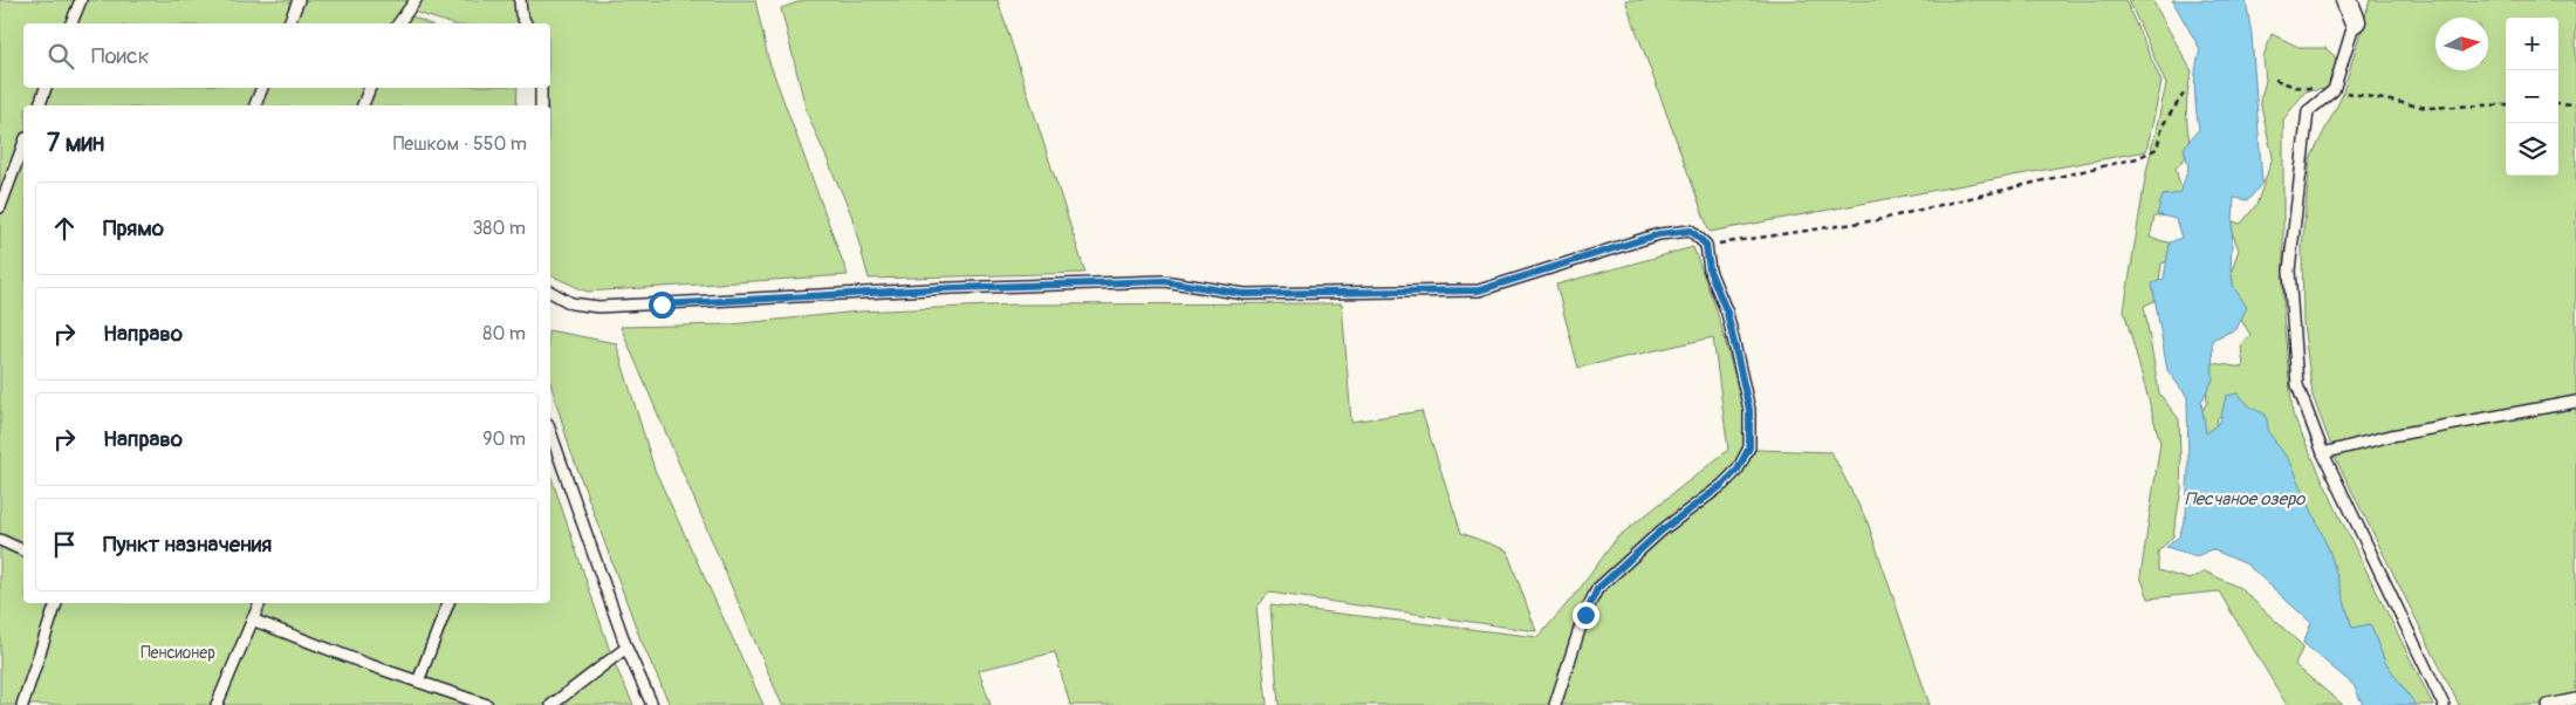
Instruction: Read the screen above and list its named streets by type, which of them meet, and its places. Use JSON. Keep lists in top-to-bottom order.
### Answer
{
  "water": ["Песчаное озеро"],
  "parks": ["Пенсионер"],
  "north": "right",
  "page": {
    "map_buttons": ["+", "−"],
    "search": "Поиск",
    "heading": ["7 мин", "Пешком · 550 m"],
    "list": [
      ["Прямо", "380 m"],
      ["Направо", "80 m"],
      ["Направо", "90 m"],
      "Пункт назначения"
    ]
  }
}
